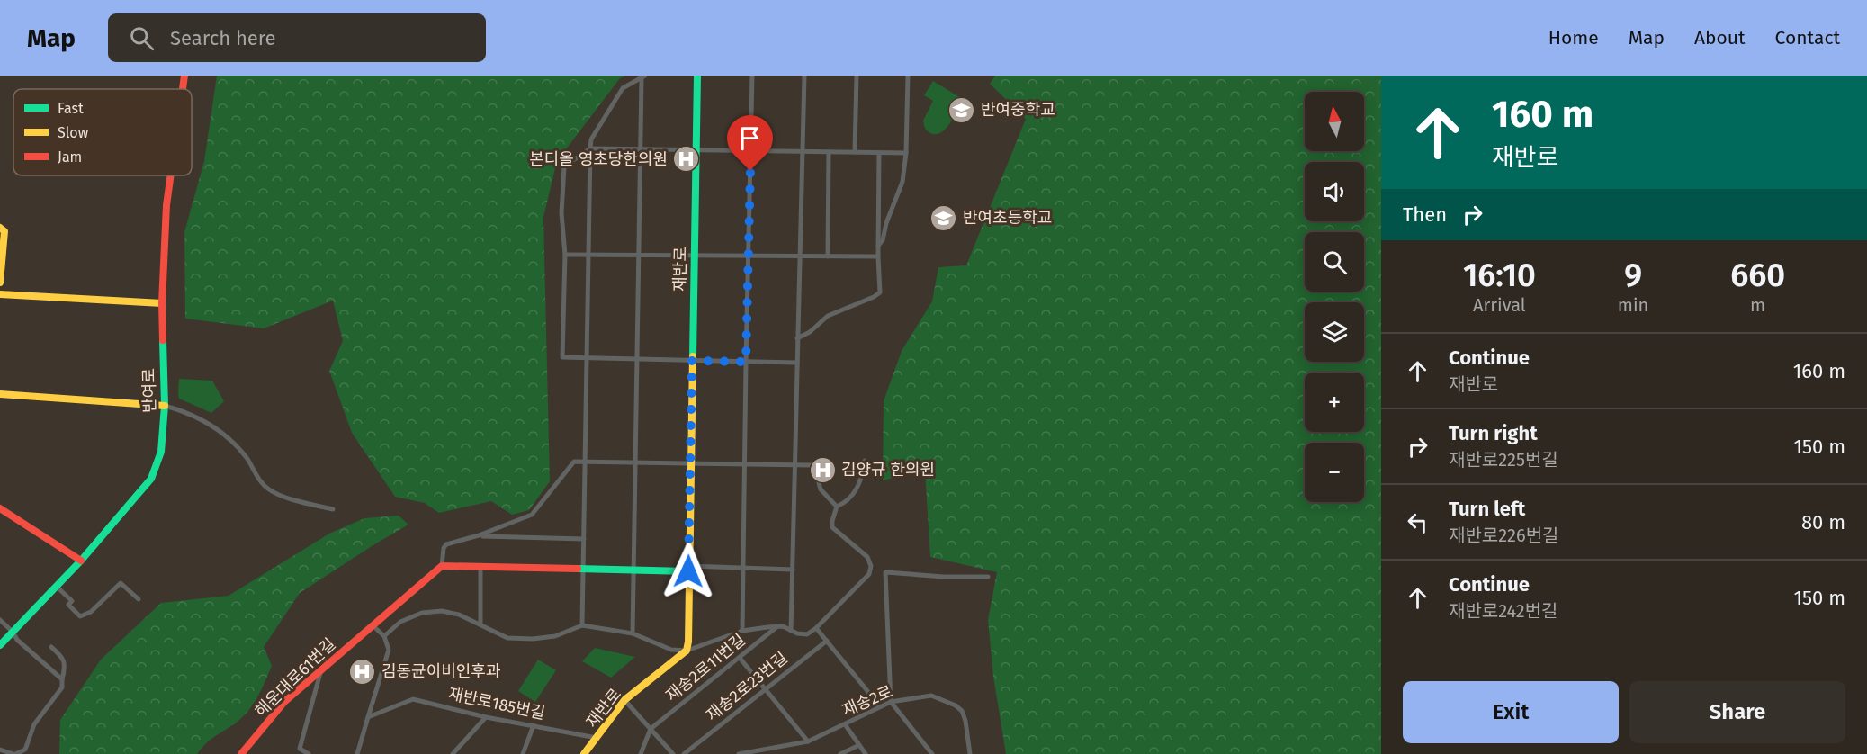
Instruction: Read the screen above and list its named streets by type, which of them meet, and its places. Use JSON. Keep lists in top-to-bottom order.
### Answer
{
  "streets": {
    "main road": ["재반로", "반여로", "해운대로61번길"],
    "street": [
      "재송2로11번길",
      "재송2로23번길",
      "재송2로",
      "재반로185번길"
    ]
  },
  "crossings": [
    ["재반로", "재반로185번길"]
  ],
  "places": {
    "school or university": ["반여중학교", "반여초등학교"],
    "hospital": ["본디올 영초당한의원", "김양규 한의원", "김동균이비인후과"]
  },
  "legend": ["Fast", "Slow", "Jam"],
  "north": "top",
  "page": {
    "header": "Map",
    "search": "Search here",
    "nav": [
      "Home",
      "Map",
      "About",
      "Contact"
    ],
    "turn": ["160 m", "재반로"],
    "map_buttons": ["+", "−"],
    "then": "Then",
    "eta": [
      "16:10",
      "Arrival",
      "9",
      "min",
      "660",
      "m"
    ],
    "list": [
      {
        "name": "Continue",
        "note": "재반로",
        "value": "160 m"
      },
      {
        "name": "Turn right",
        "note": "재반로225번길",
        "value": "150 m"
      },
      {
        "name": "Turn left",
        "note": "재반로226번길",
        "value": "80 m"
      },
      {
        "name": "Continue",
        "note": "재반로242번길",
        "value": "150 m"
      }
    ],
    "buttons": ["Exit", "Share"]
  }
}
